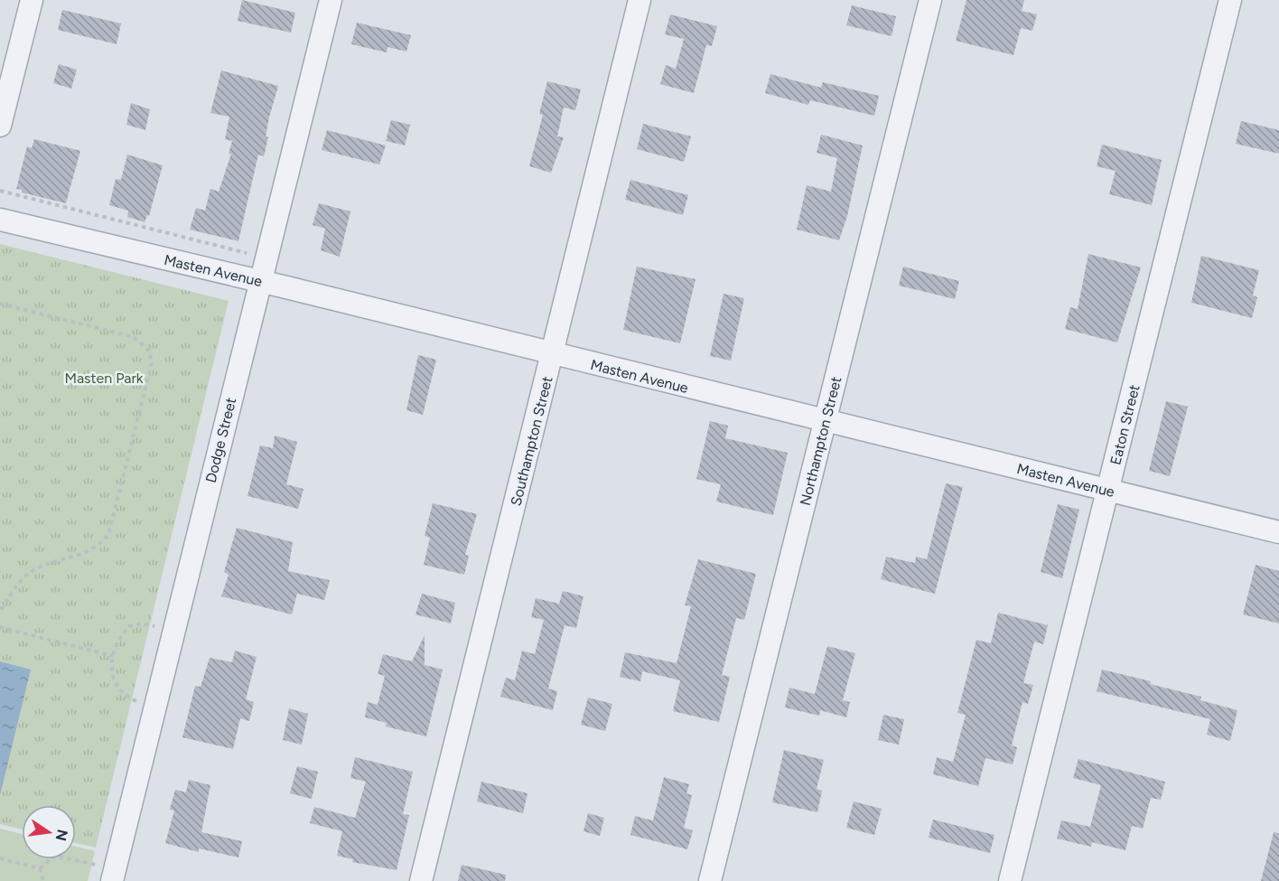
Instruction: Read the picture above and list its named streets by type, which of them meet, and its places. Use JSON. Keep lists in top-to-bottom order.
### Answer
{
  "streets": {
    "street": [
      "Masten Avenue",
      "Eaton Street",
      "Dodge Street",
      "Southampton Street",
      "Northampton Street"
    ]
  },
  "crossings": [
    ["Masten Avenue", "Eaton Street"],
    ["Masten Avenue", "Dodge Street"],
    ["Masten Avenue", "Southampton Street"],
    ["Masten Avenue", "Northampton Street"]
  ],
  "parks": ["Masten Park"],
  "north": "right"
}
